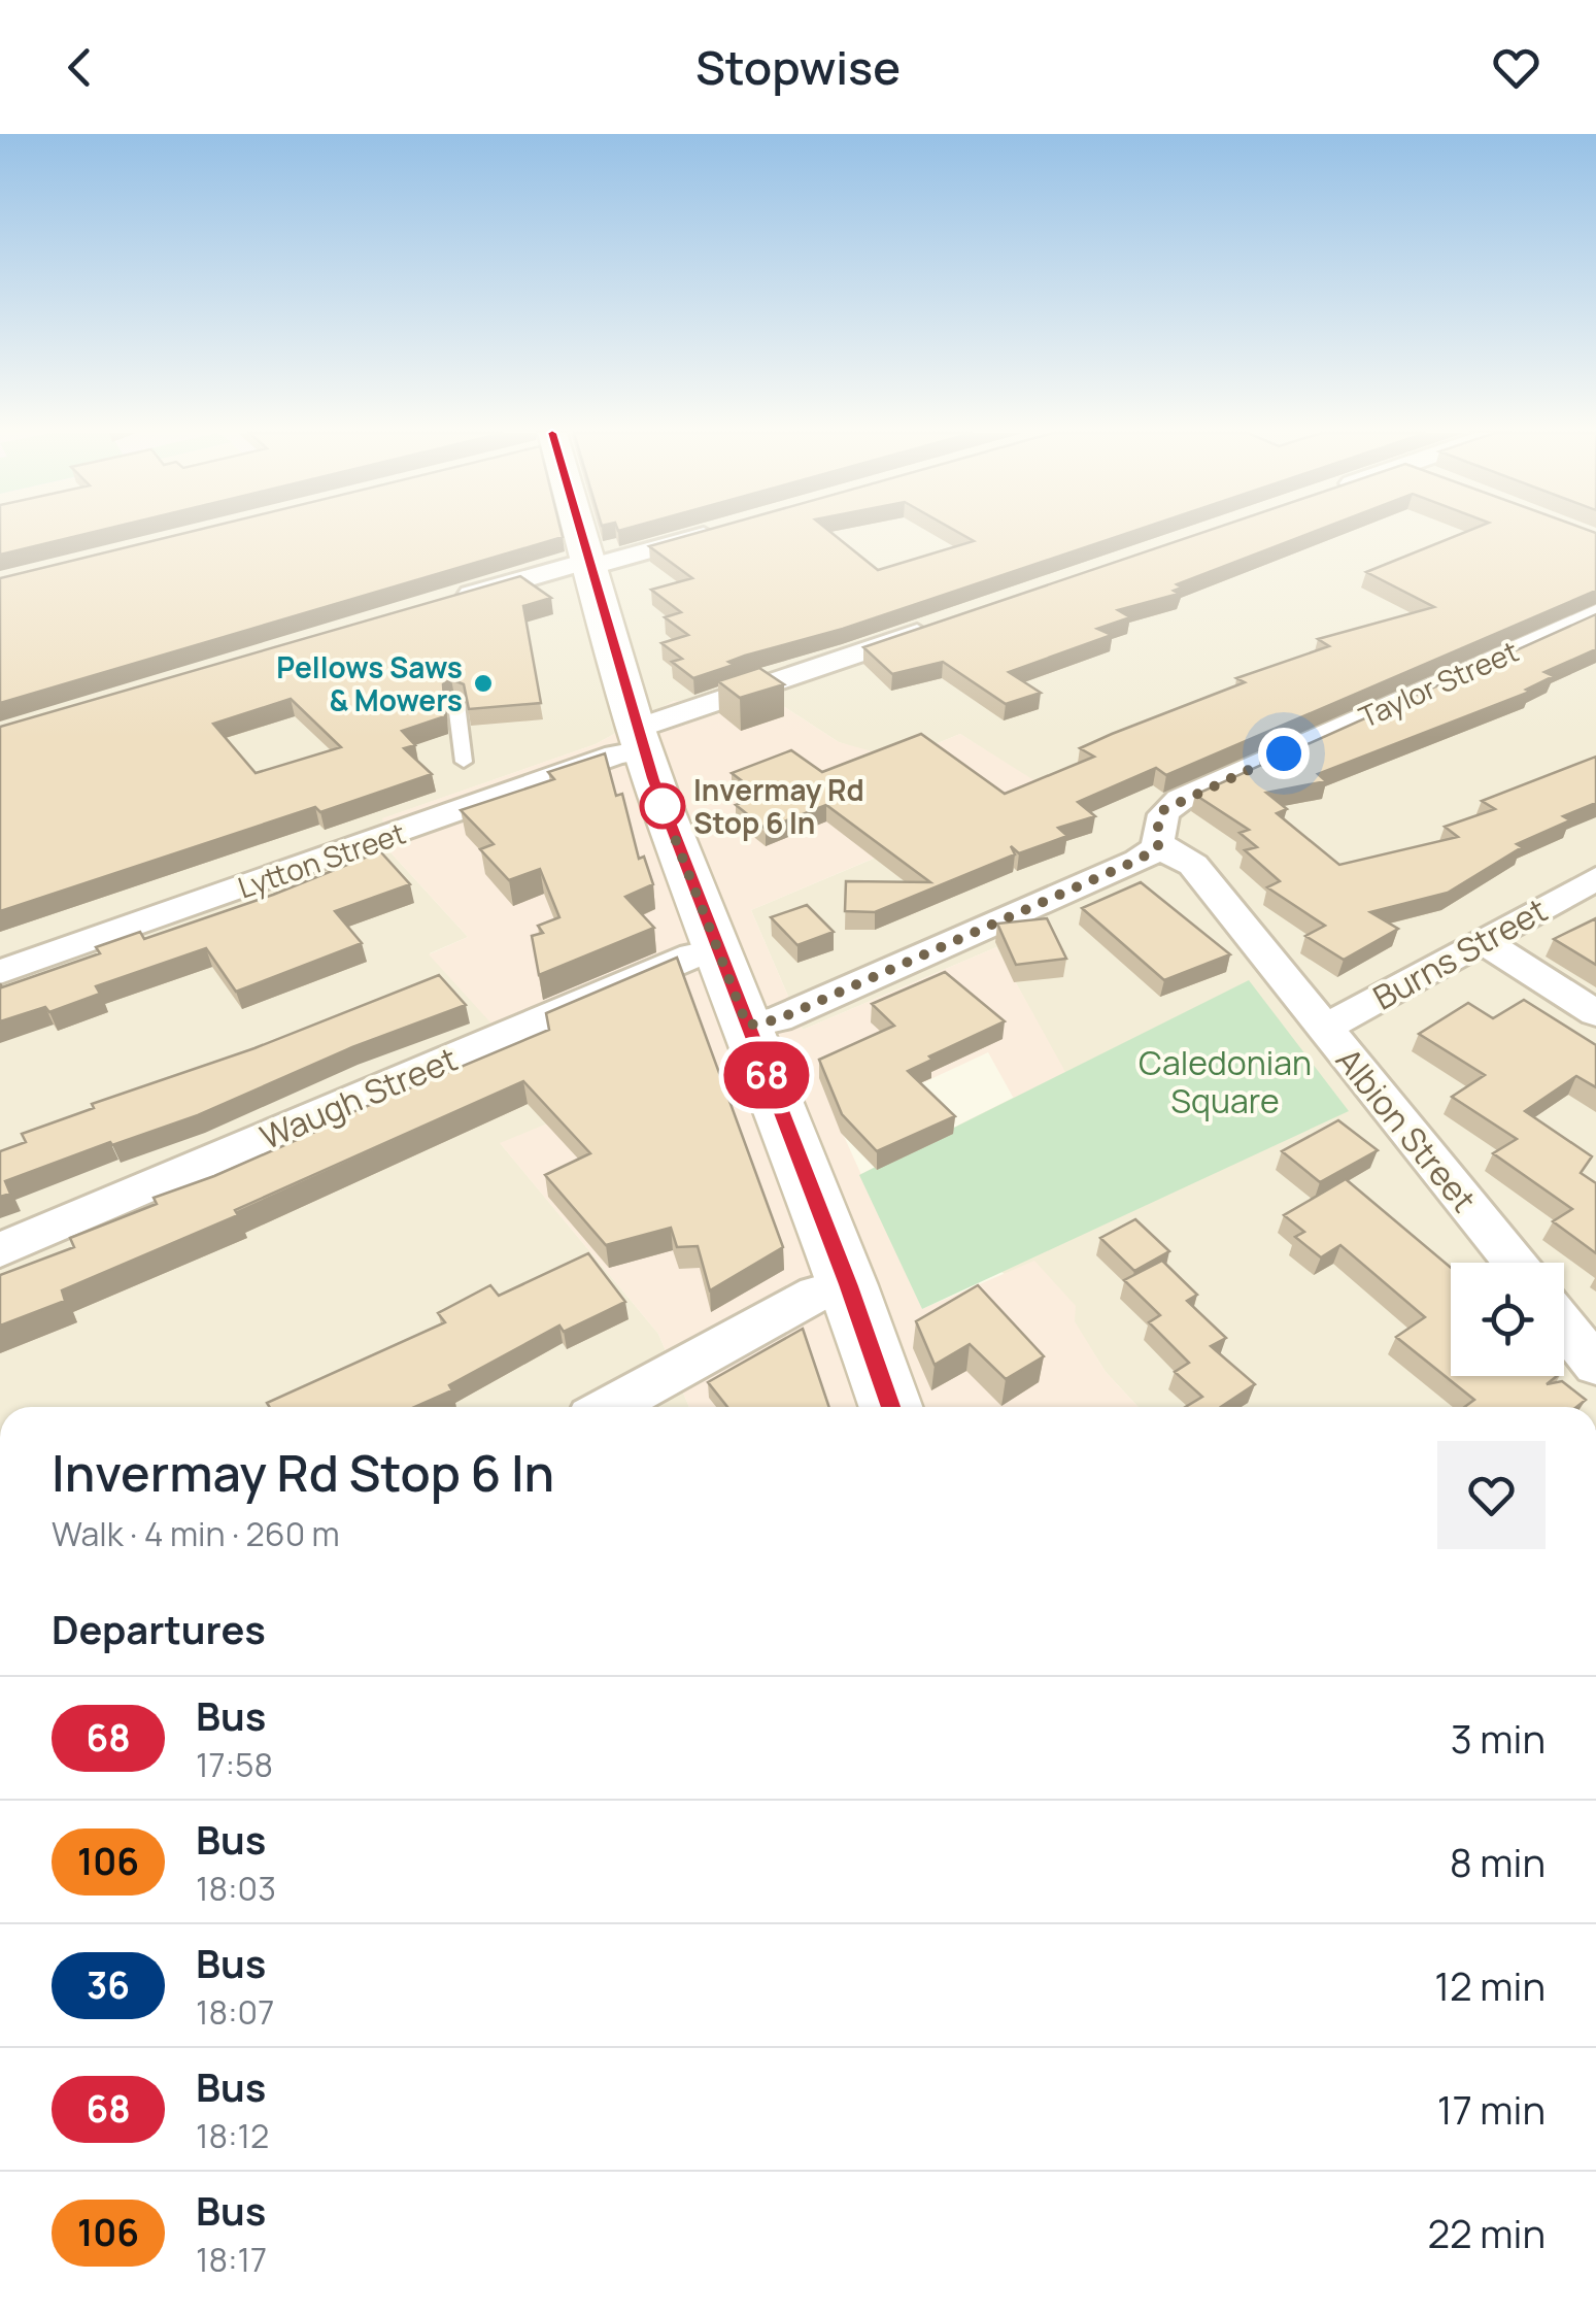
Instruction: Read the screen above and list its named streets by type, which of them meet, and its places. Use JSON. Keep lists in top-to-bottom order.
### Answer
{
  "streets": {
    "street": [
      "Taylor Street",
      "Lytton Street",
      "Burns Street",
      "Waugh Street",
      "Albion Street"
    ]
  },
  "crossings": [
    ["Taylor Street", "Albion Street"],
    ["Burns Street", "Albion Street"]
  ],
  "parks": ["Caledonian Square"],
  "places": ["Pellows Saws & Mowers", "Invermay Rd Stop 6 In"],
  "lines": ["bus line 68"],
  "page": {
    "header": "Stopwise",
    "on_map": "68",
    "heading": [
      ["Invermay Rd Stop 6 In", "Walk · 4 min · 260 m"],
      "Departures"
    ],
    "list": [
      {
        "mark": "68",
        "name": "Bus",
        "note": "17:58",
        "value": "3 min"
      },
      {
        "mark": "106",
        "name": "Bus",
        "note": "18:03",
        "value": "8 min"
      },
      {
        "mark": "36",
        "name": "Bus",
        "note": "18:07",
        "value": "12 min"
      },
      {
        "mark": "68",
        "name": "Bus",
        "note": "18:12",
        "value": "17 min"
      },
      {
        "mark": "106",
        "name": "Bus",
        "note": "18:17",
        "value": "22 min"
      }
    ]
  }
}
